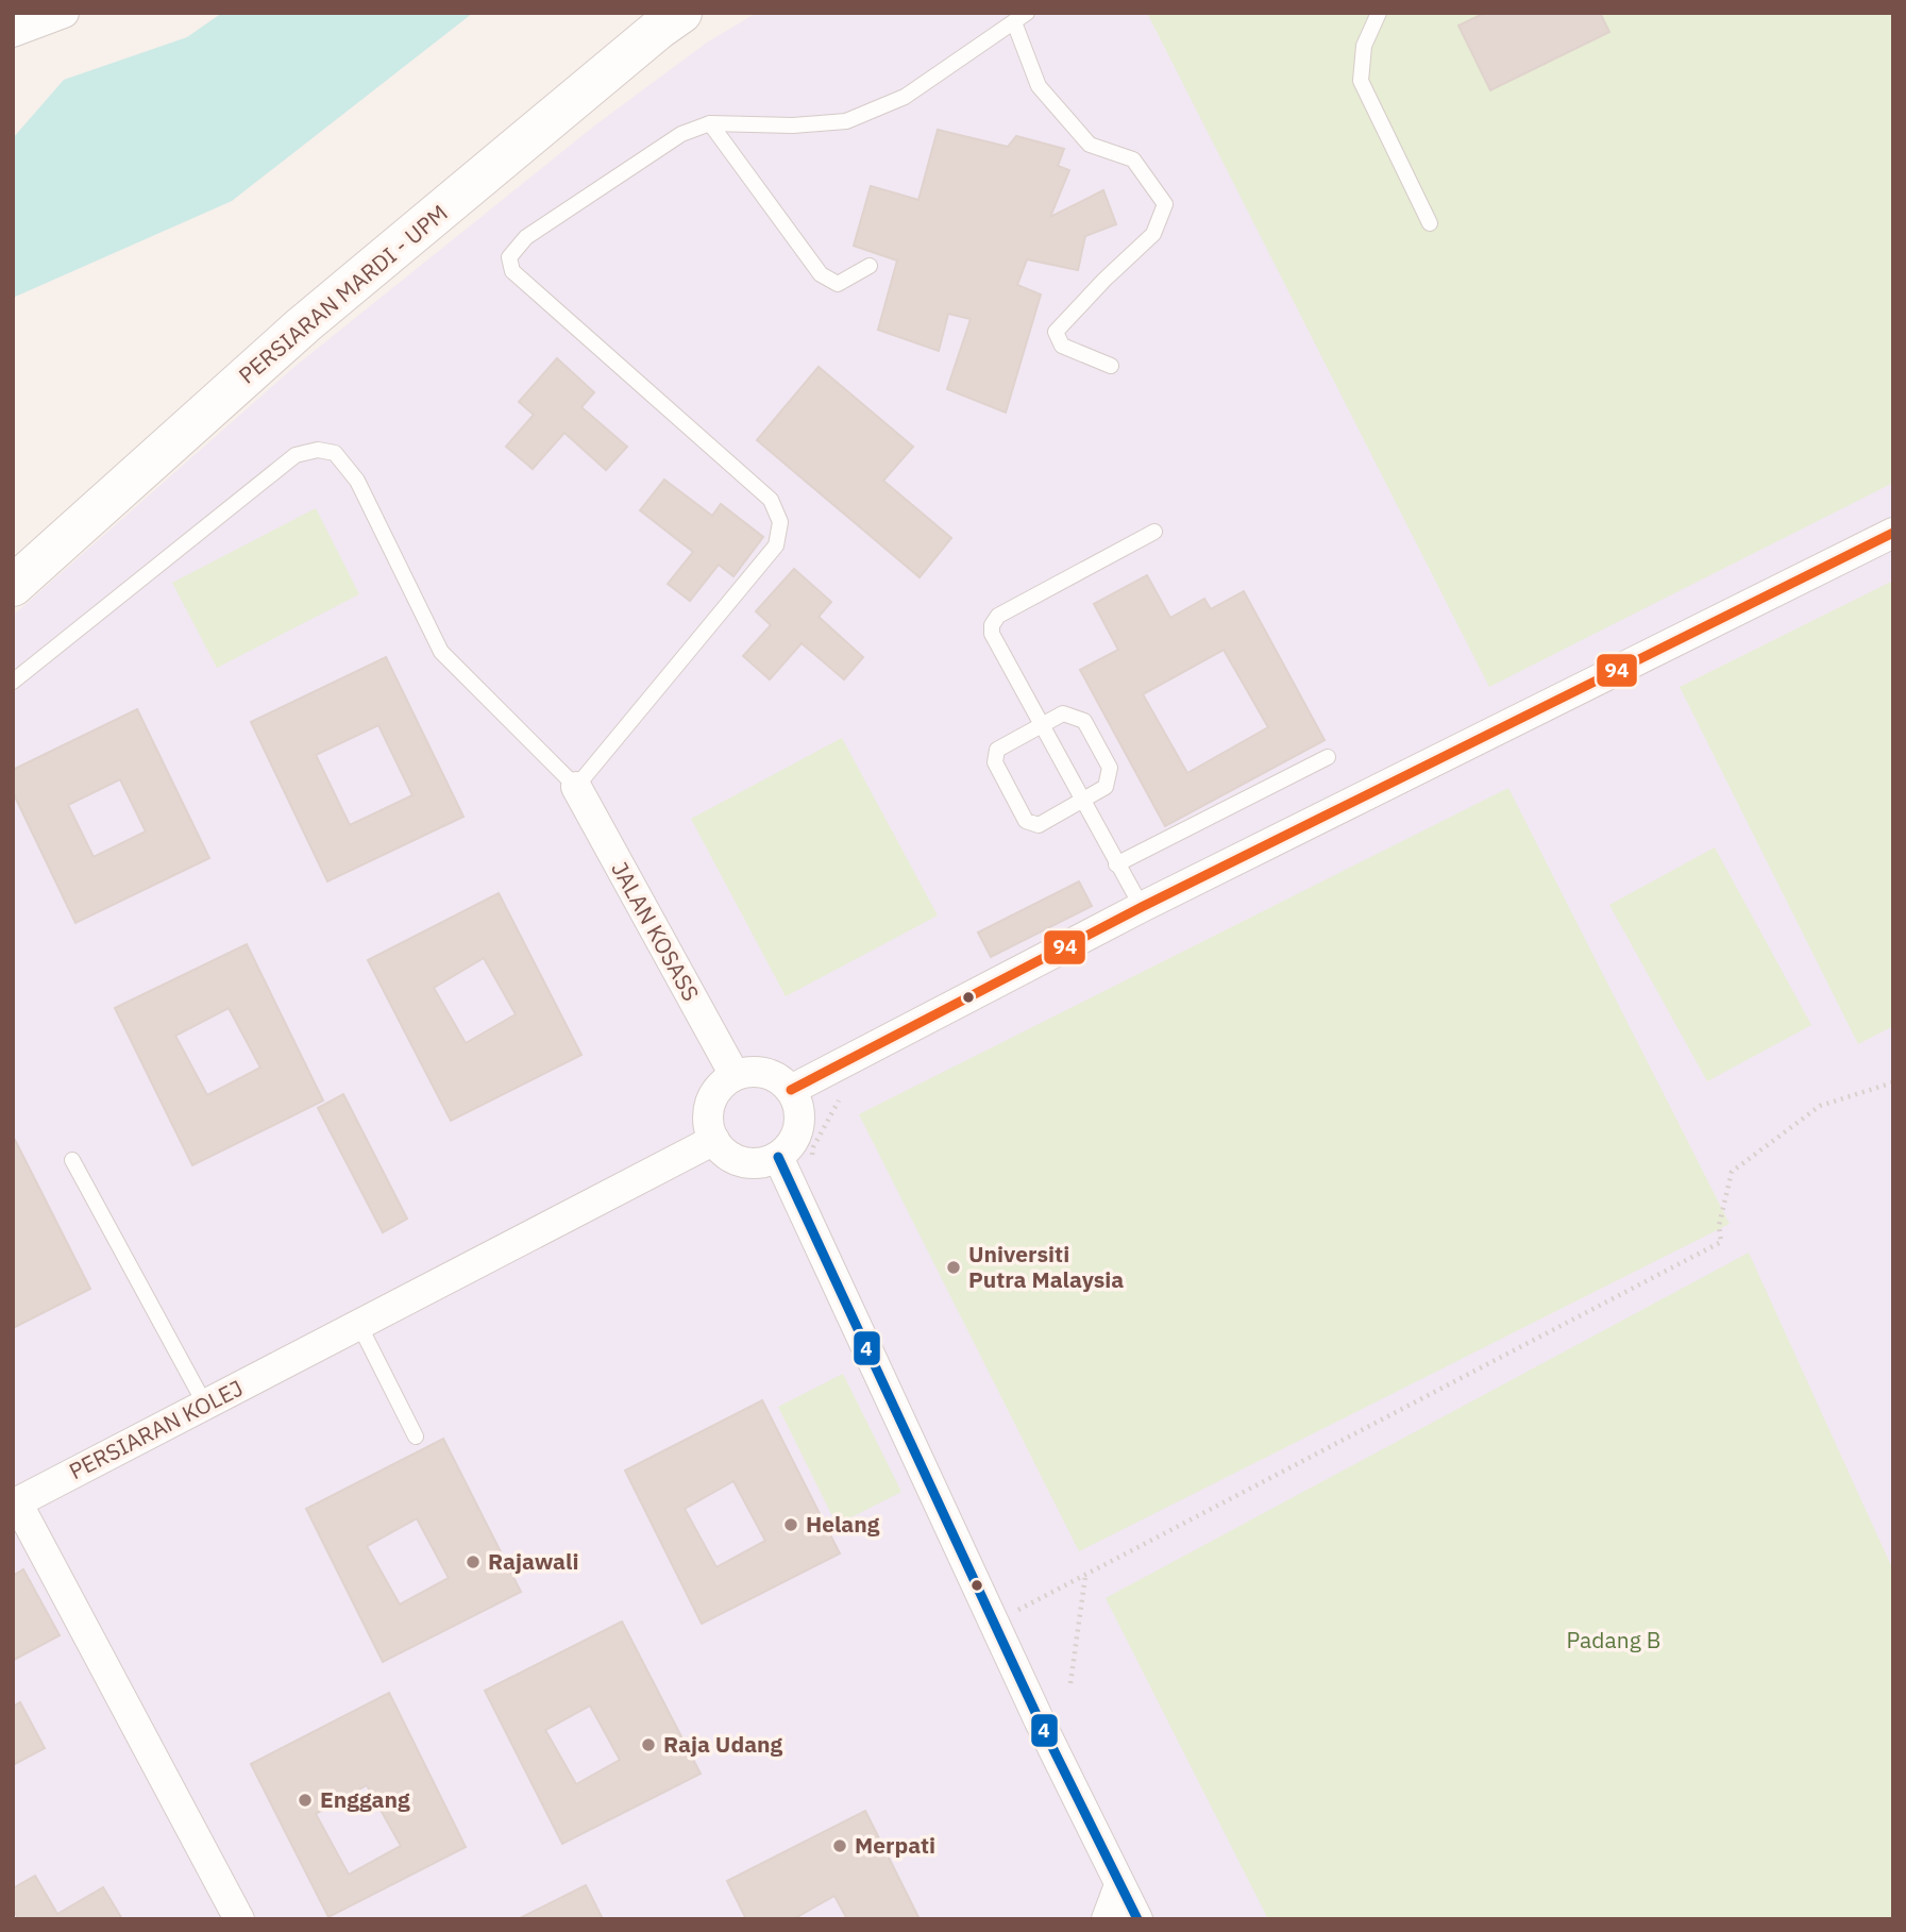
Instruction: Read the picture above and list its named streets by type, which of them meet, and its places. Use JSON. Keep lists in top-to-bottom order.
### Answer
{
  "streets": {
    "street": ["PERSIARAN MARDI - UPM", "JALAN KOSASS", "PERSIARAN KOLEJ"]
  },
  "crossings": [
    ["JALAN KOSASS", "PERSIARAN KOLEJ"]
  ],
  "parks": ["Padang B"],
  "places": [
    "Universiti Putra Malaysia",
    "Helang",
    "Rajawali",
    "Raja Udang",
    "Enggang",
    "Merpati"
  ],
  "lines": ["transit line 94", "transit line 4"]
}
